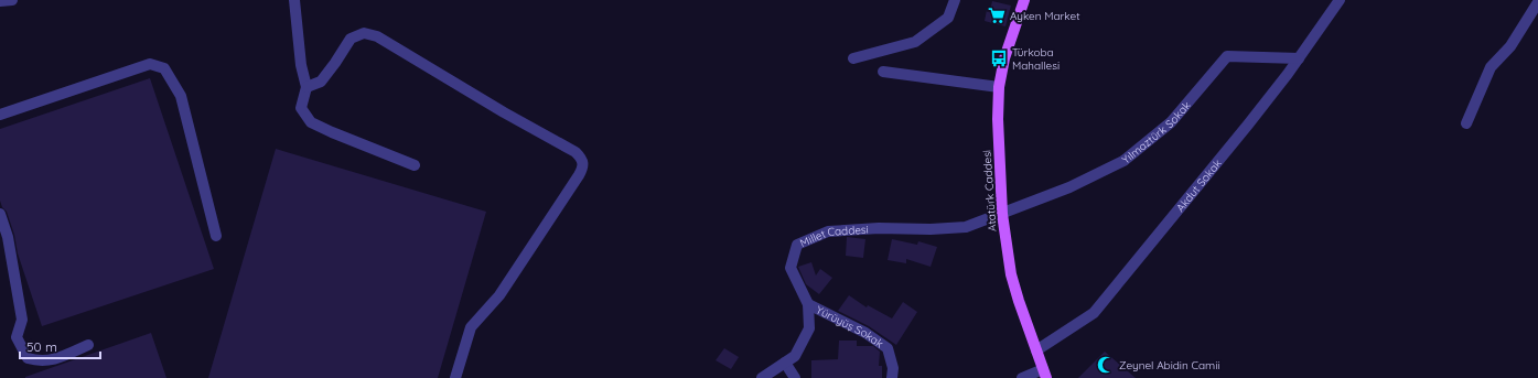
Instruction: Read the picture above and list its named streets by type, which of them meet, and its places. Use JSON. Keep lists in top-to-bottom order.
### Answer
{
  "streets": {
    "main road": ["Atatürk Caddesi"],
    "street": [
      "Yılmaztürk Sokak",
      "Akdut Sokak",
      "Millet Caddesi",
      "Yürüyüş Sokak"
    ]
  },
  "crossings": [
    ["Yılmaztürk Sokak", "Akdut Sokak"],
    ["Yılmaztürk Sokak", "Atatürk Caddesi"],
    ["Yılmaztürk Sokak", "Millet Caddesi"],
    ["Akdut Sokak", "Atatürk Caddesi"],
    ["Atatürk Caddesi", "Millet Caddesi"],
    ["Millet Caddesi", "Yürüyüş Sokak"]
  ],
  "places": {
    "supermarket": ["Ayken Market"],
    "bus stop": ["Türkoba Mahallesi"],
    "mosque": ["Zeynel Abidin Camii"]
  },
  "scale_bar": "50 m"
}
